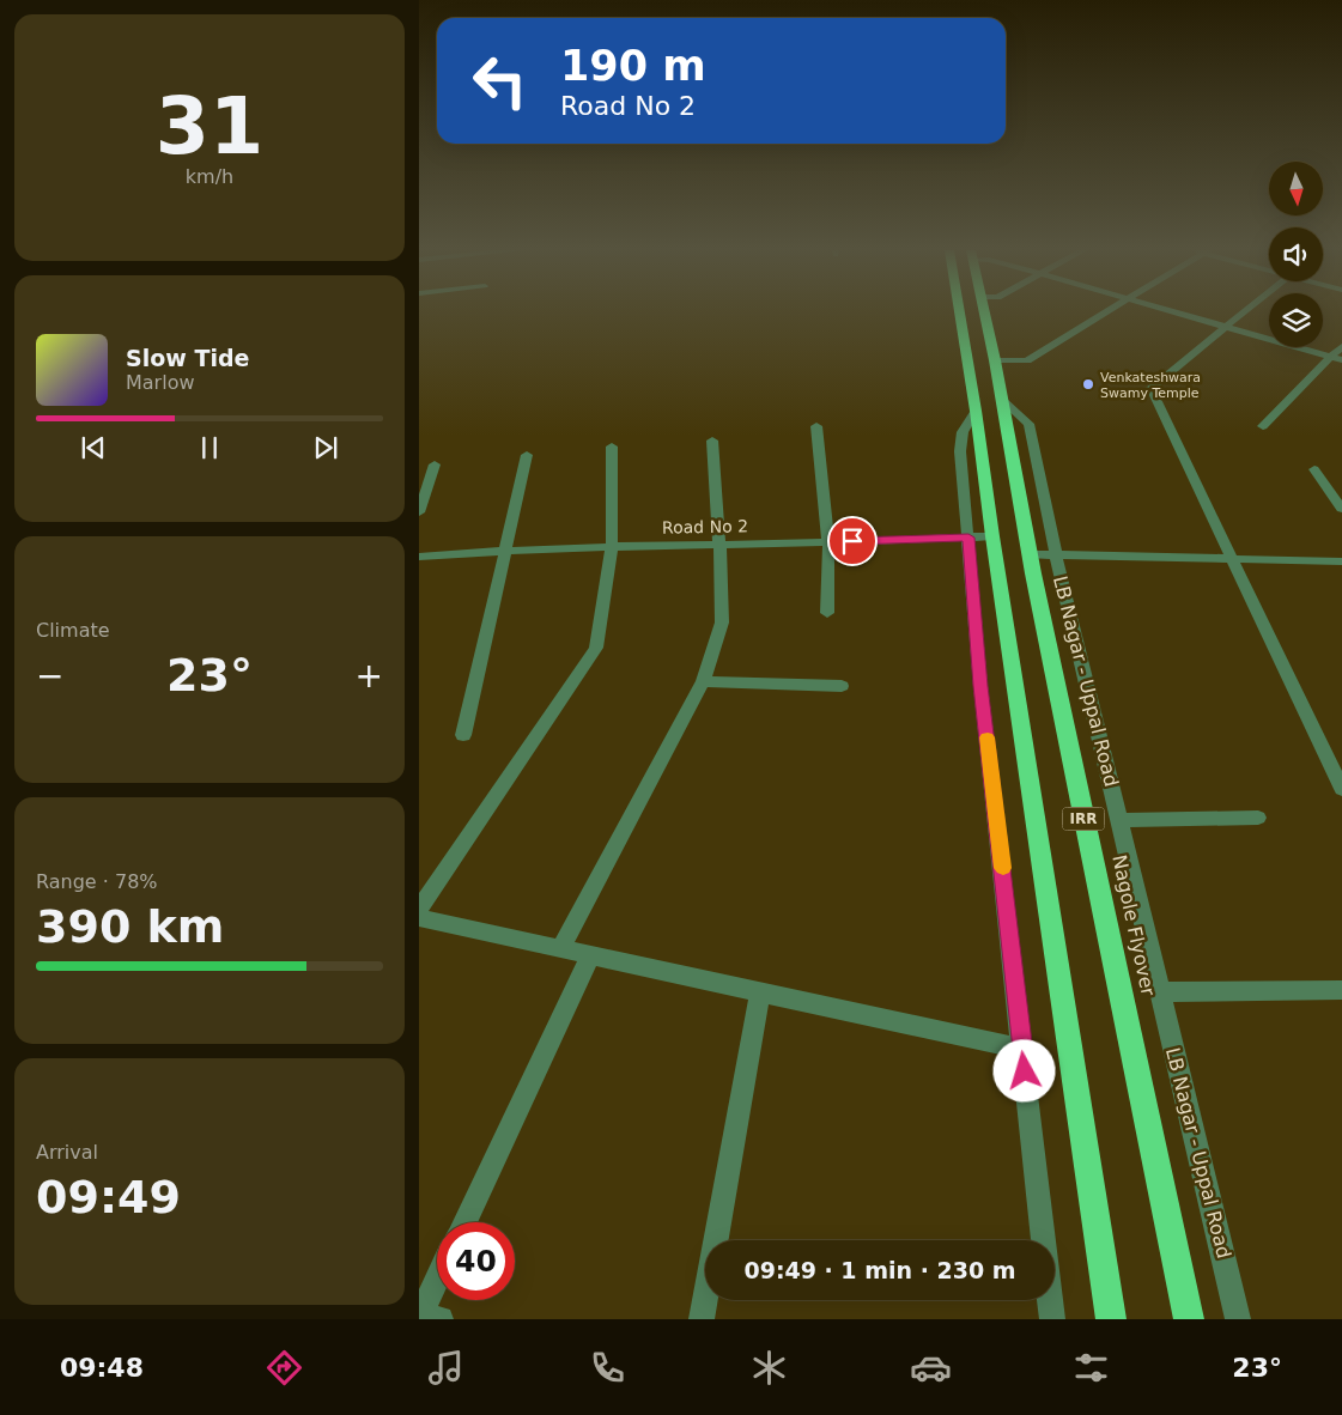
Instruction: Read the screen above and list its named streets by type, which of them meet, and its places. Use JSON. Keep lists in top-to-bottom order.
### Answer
{
  "streets": {
    "highway": ["IRR", "Nagole Flyover"],
    "street": ["Road No 2", "LB Nagar - Uppal Road"]
  },
  "crossings": [
    ["LB Nagar - Uppal Road", "IRR"],
    ["LB Nagar - Uppal Road", "Nagole Flyover"],
    ["IRR", "Nagole Flyover"]
  ],
  "places": ["Venkateshwara Swamy Temple"],
  "north": "bottom",
  "page": {
    "tile": [
      ["31", "km/h"],
      "Climate",
      ["Range · 78%", "390 km"],
      ["Arrival", "09:49"]
    ],
    "turn": ["190 m", "Road No 2"],
    "song": ["Slow Tide", "Marlow"],
    "heat": ["−", "23°", "+"],
    "limit": "40",
    "trip": "09:49 · 1 min · 230 m",
    "tabs": ["09:48", "23°"]
  }
}
